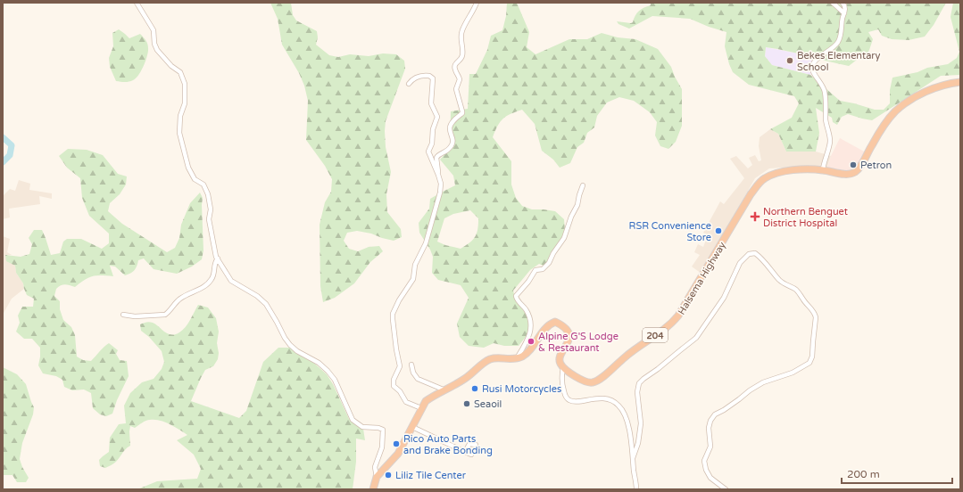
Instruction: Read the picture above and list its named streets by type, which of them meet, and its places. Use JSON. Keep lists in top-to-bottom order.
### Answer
{
  "streets": {
    "highway": ["Halsema Highway", "204"]
  },
  "places": {
    "other": [
      "Bekes Elementary School",
      "Petron",
      "RSR Convenience Store",
      "Alpine G'S Lodge & Restaurant",
      "Rusi Motorcycles",
      "Seaoil",
      "Rico Auto Parts and Brake Bonding",
      "Liliz Tile Center"
    ],
    "health": ["Northern Benguet District Hospital"]
  },
  "scale_bar": "200 m"
}
